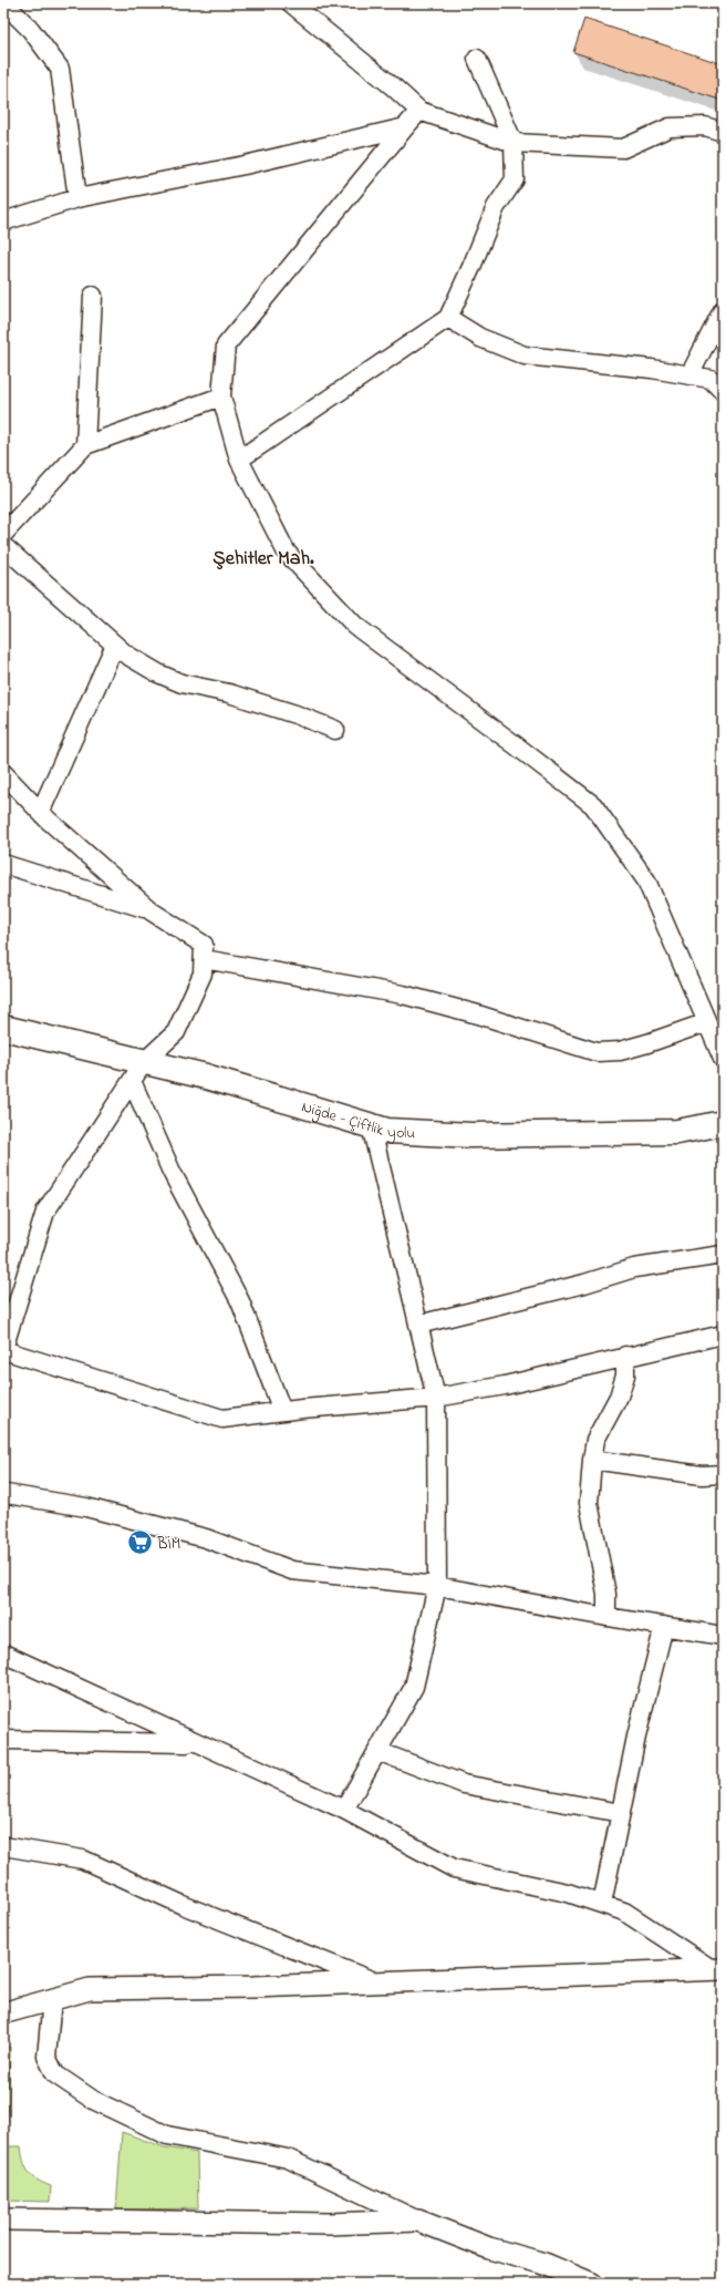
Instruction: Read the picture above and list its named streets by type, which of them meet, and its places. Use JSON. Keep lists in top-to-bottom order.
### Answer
{
  "streets": {
    "main road": ["Niğde - Çiftlik yolu"]
  },
  "districts": ["Şehitler Mah."],
  "places": {
    "supermarket": ["BİM"]
  }
}
